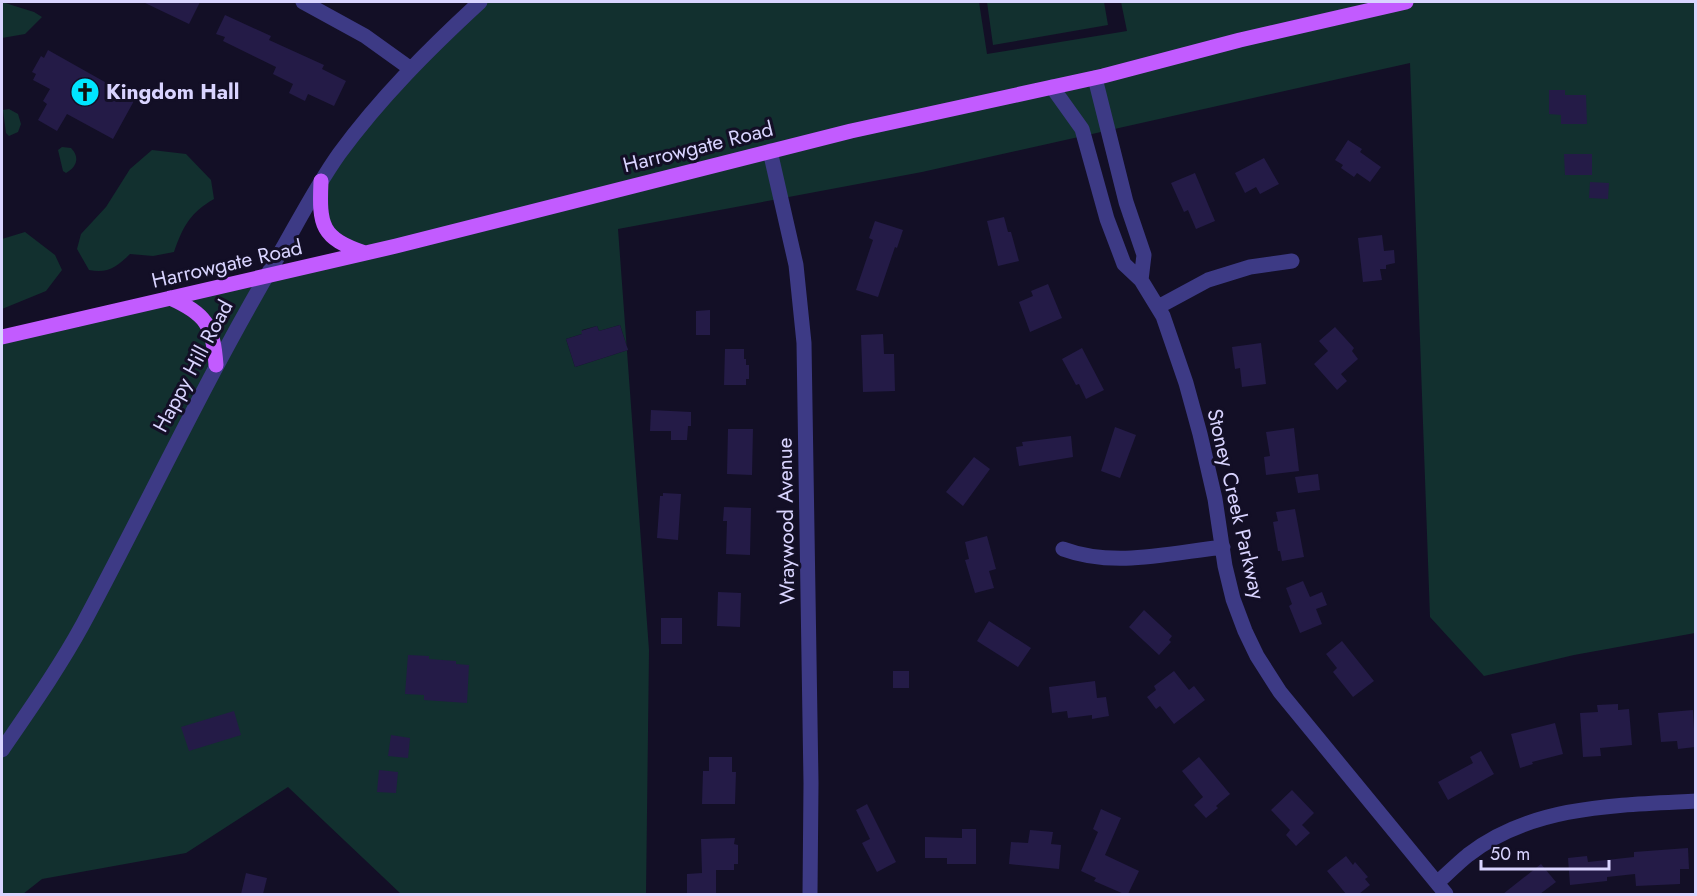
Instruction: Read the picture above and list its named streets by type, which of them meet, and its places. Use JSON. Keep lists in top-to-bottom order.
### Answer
{
  "streets": {
    "main road": ["Harrowgate Road"],
    "street": ["Happy Hill Road", "Stoney Creek Parkway", "Wraywood Avenue"]
  },
  "crossings": [
    ["Harrowgate Road", "Happy Hill Road"],
    ["Harrowgate Road", "Stoney Creek Parkway"],
    ["Harrowgate Road", "Wraywood Avenue"]
  ],
  "places": {
    "church": ["Kingdom Hall"]
  },
  "scale_bar": "50 m"
}
